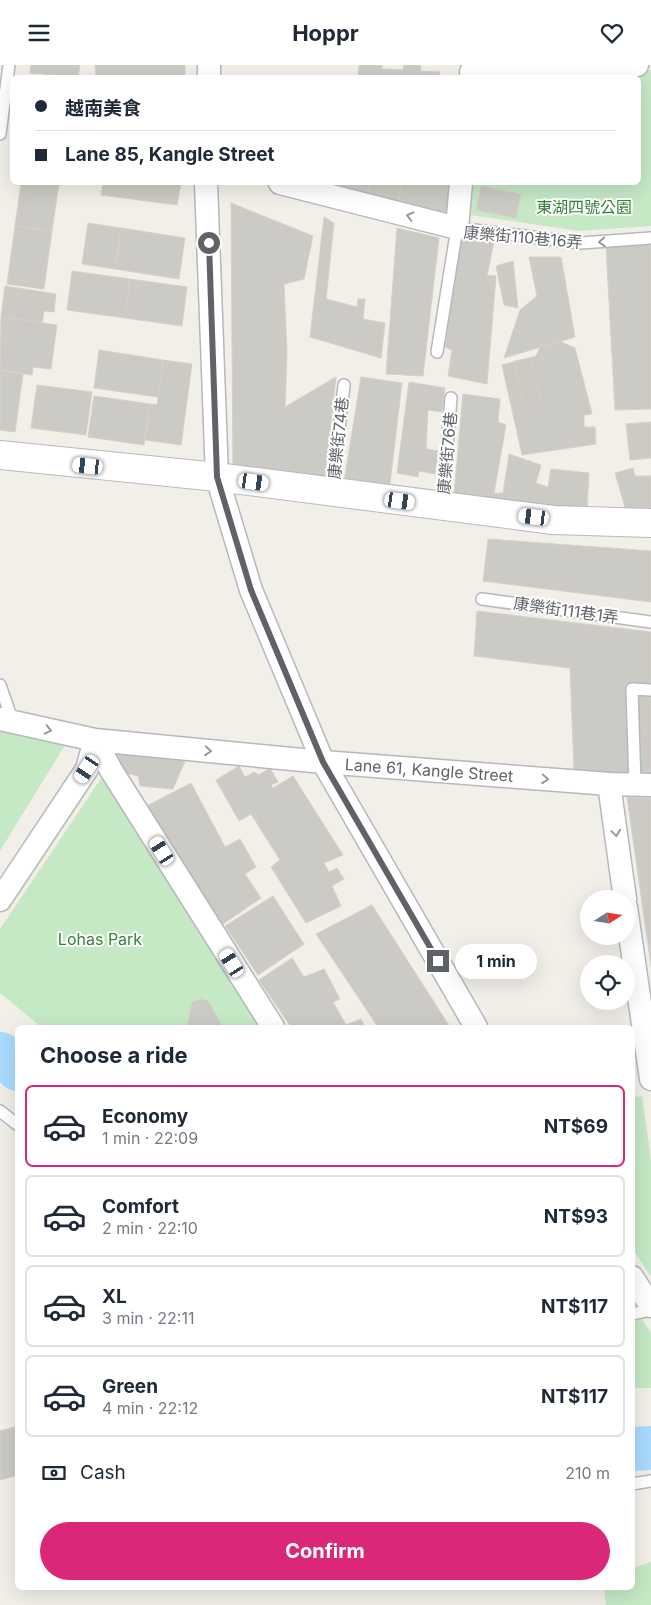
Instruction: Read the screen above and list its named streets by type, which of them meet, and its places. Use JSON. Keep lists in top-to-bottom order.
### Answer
{
  "streets": {
    "street": ["Lane 61, Kangle Street"],
    "lane": [
      "康樂街110巷16弄",
      "康樂街74巷",
      "康樂街76巷",
      "康樂街111巷1弄"
    ]
  },
  "one_way": ["康樂街110巷16弄", "Lane 61, Kangle Street"],
  "parks": ["東湖四號公園", "Lohas Park"],
  "north": "right",
  "page": {
    "header": "Hoppr",
    "banner": ["越南美食", "Lane 85, Kangle Street"],
    "bubble": "1 min",
    "heading": "Choose a ride",
    "list": [
      {
        "name": "Economy",
        "note": "1 min · 22:09",
        "value": "NT$69"
      },
      {
        "name": "Comfort",
        "note": "2 min · 22:10",
        "value": "NT$93"
      },
      {
        "name": "XL",
        "note": "3 min · 22:11",
        "value": "NT$117"
      },
      {
        "name": "Green",
        "note": "4 min · 22:12",
        "value": "NT$117"
      }
    ],
    "pay": ["Cash", "210 m"],
    "buttons": "Confirm"
  }
}
